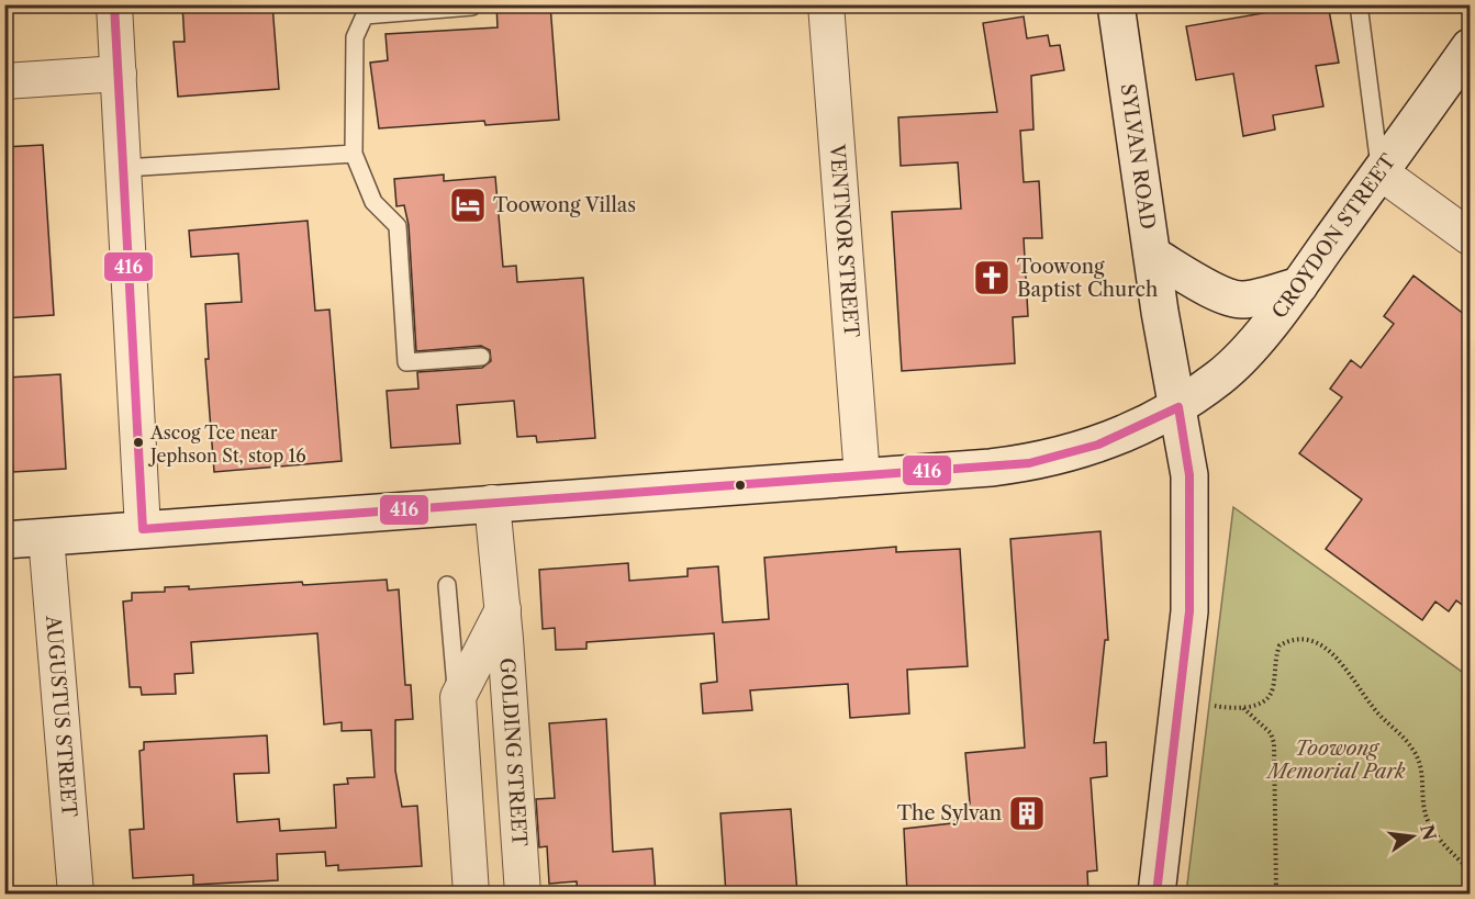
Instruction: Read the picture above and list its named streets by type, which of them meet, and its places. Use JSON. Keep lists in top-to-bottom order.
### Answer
{
  "streets": {
    "main road": ["SYLVAN ROAD", "CROYDON STREET"],
    "street": ["VENTNOR STREET", "AUGUSTUS STREET", "GOLDING STREET"]
  },
  "crossings": [
    ["SYLVAN ROAD", "CROYDON STREET"],
    ["CROYDON STREET", "VENTNOR STREET"],
    ["CROYDON STREET", "AUGUSTUS STREET"],
    ["CROYDON STREET", "GOLDING STREET"]
  ],
  "parks": ["Toowong Memorial Park"],
  "places": {
    "hotel": ["Toowong Villas"],
    "church": ["Toowong Baptist Church"],
    "other": ["Ascog Tce near Jephson St, stop 16"],
    "building": ["The Sylvan"]
  },
  "lines": ["transit line 416"],
  "north": "right"
}
